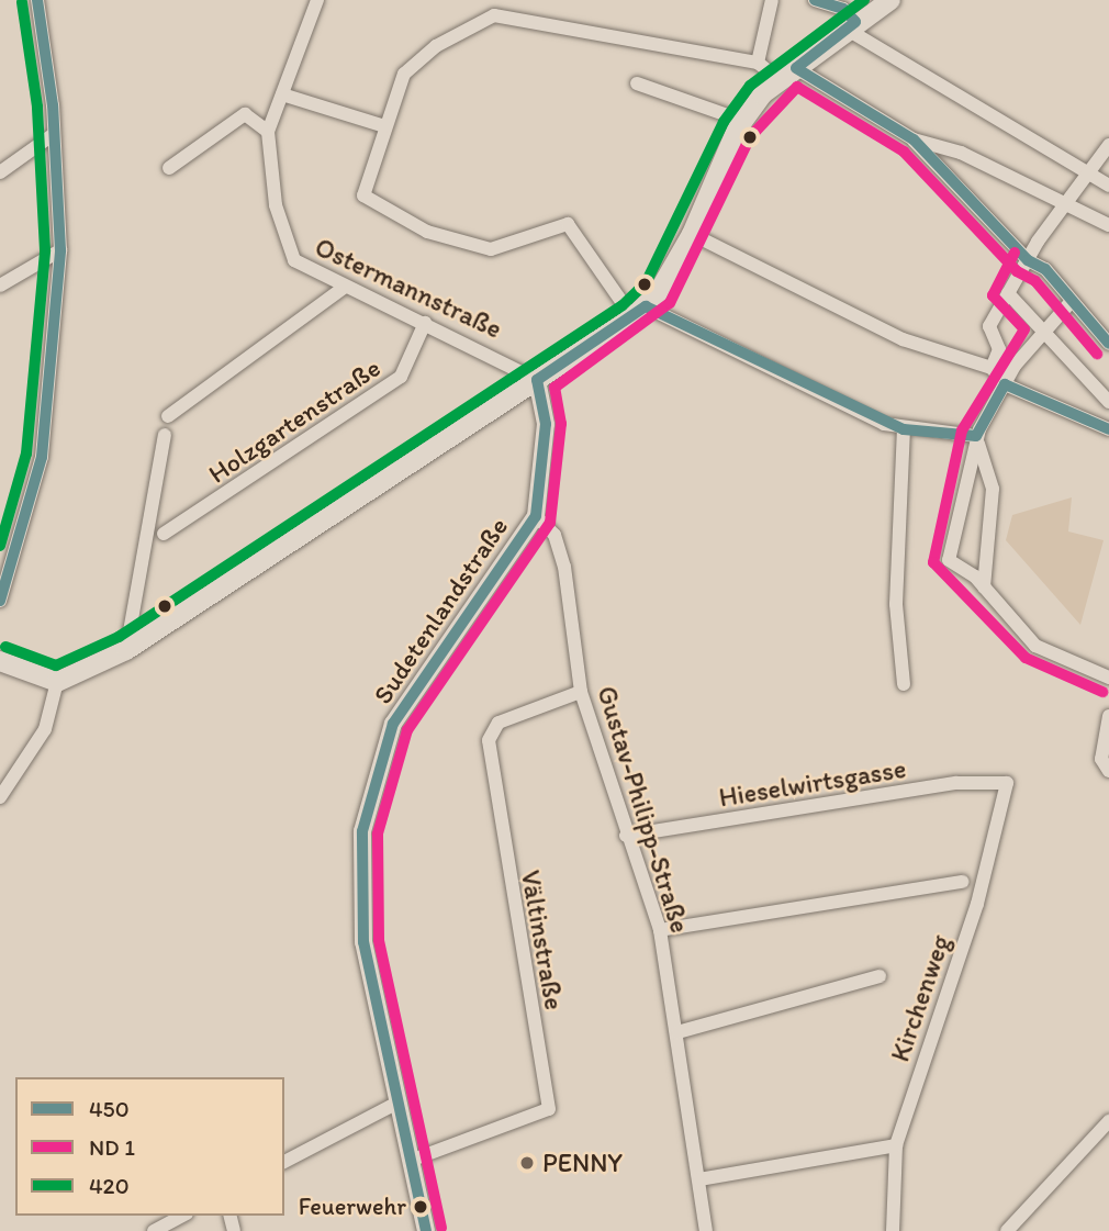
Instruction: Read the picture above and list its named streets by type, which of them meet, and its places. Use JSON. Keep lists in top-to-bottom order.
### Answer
{
  "streets": {
    "street": [
      "Ostermannstraße",
      "Holzgartenstraße",
      "Sudetenlandstraße",
      "Hieselwirtsgasse",
      "Gustav-Philipp-Straße",
      "Vältinstraße",
      "Kirchenweg"
    ]
  },
  "crossings": [
    ["Ostermannstraße", "Holzgartenstraße"],
    ["Ostermannstraße", "Sudetenlandstraße"],
    ["Sudetenlandstraße", "Gustav-Philipp-Straße"],
    ["Sudetenlandstraße", "Vältinstraße"],
    ["Hieselwirtsgasse", "Gustav-Philipp-Straße"],
    ["Hieselwirtsgasse", "Kirchenweg"],
    ["Gustav-Philipp-Straße", "Vältinstraße"]
  ],
  "places": ["PENNY", "Feuerwehr"],
  "lines": ["transit line 450", "transit line 420"],
  "legend": ["450", "ND 1", "420"]
}
